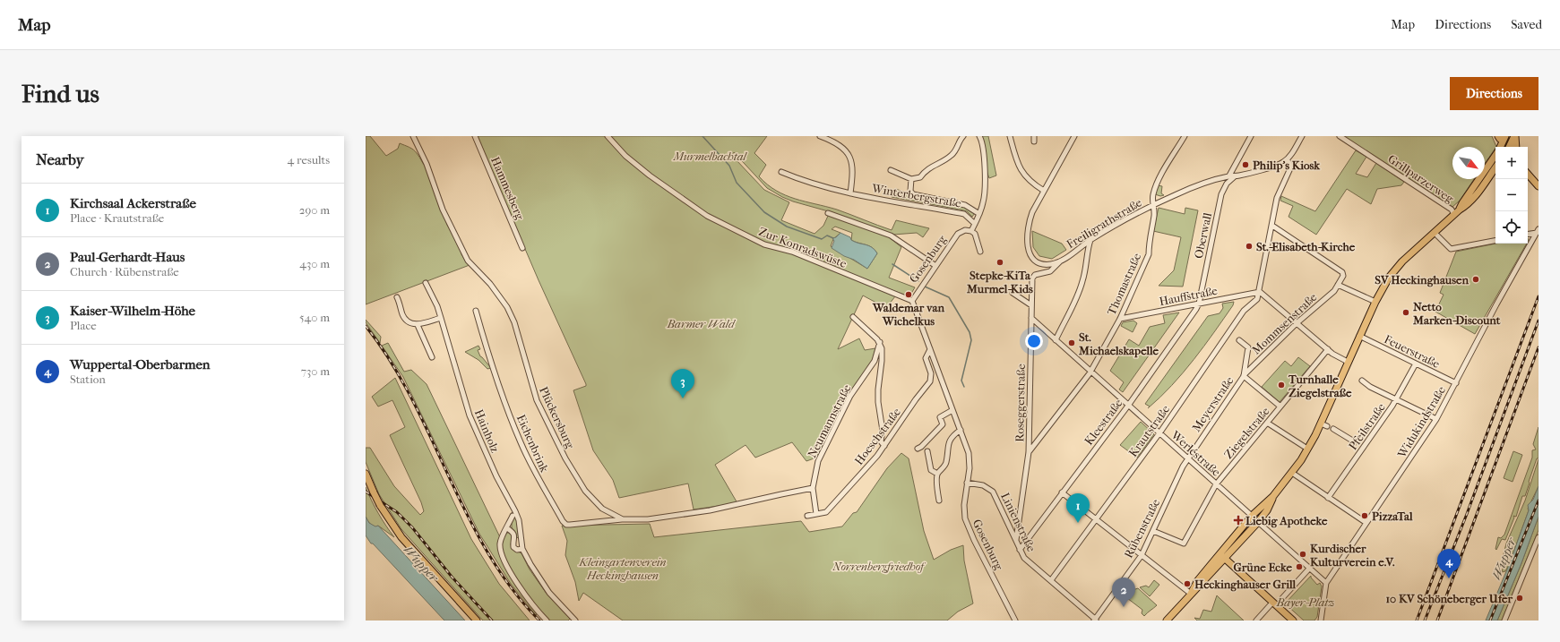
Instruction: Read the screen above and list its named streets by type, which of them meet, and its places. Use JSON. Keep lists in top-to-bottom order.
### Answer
{
  "streets": {
    "street": [
      "Grillparzerweg",
      "Hammesberg",
      "Winterbergstraße",
      "Freiligrathstraße",
      "Oberwall",
      "Zur Konradswüste",
      "Gosenburg",
      "Thomastraße",
      "Hauffstraße",
      "Mommsenstraße",
      "Feuerstraße",
      "Roseggerstraße",
      "Meyerstraße",
      "Plückersburg",
      "Neumannstraße",
      "Kleestraße",
      "Widukindstraße",
      "Pfeilstraße",
      "Hainholz",
      "Krautstraße",
      "Ziegelstraße",
      "Hoeschstraße",
      "Eichenbrink",
      "Werléstraße",
      "Linienstraße",
      "Rübenstraße"
    ]
  },
  "crossings": [
    ["Freiligrathstraße", "Oberwall"],
    ["Freiligrathstraße", "Thomastraße"],
    ["Freiligrathstraße", "Roseggerstraße"],
    ["Oberwall", "Hauffstraße"],
    ["Oberwall", "Kleestraße"],
    ["Zur Konradswüste", "Gosenburg"],
    ["Gosenburg", "Hoeschstraße"],
    ["Gosenburg", "Linienstraße"],
    ["Thomastraße", "Hauffstraße"],
    ["Thomastraße", "Roseggerstraße"],
    ["Thomastraße", "Werléstraße"],
    ["Hauffstraße", "Kleestraße"],
    ["Hauffstraße", "Krautstraße"],
    ["Mommsenstraße", "Meyerstraße"],
    ["Feuerstraße", "Widukindstraße"],
    ["Feuerstraße", "Pfeilstraße"],
    ["Roseggerstraße", "Werléstraße"],
    ["Roseggerstraße", "Linienstraße"],
    ["Meyerstraße", "Werléstraße"],
    ["Meyerstraße", "Rübenstraße"],
    ["Plückersburg", "Neumannstraße"],
    ["Plückersburg", "Eichenbrink"],
    ["Neumannstraße", "Hoeschstraße"],
    ["Kleestraße", "Werléstraße"],
    ["Kleestraße", "Linienstraße"],
    ["Krautstraße", "Werléstraße"],
    ["Krautstraße", "Linienstraße"],
    ["Ziegelstraße", "Werléstraße"],
    ["Ziegelstraße", "Rübenstraße"],
    ["Werléstraße", "Rübenstraße"],
    ["Linienstraße", "Rübenstraße"]
  ],
  "water": ["Wupper"],
  "parks": [
    "Murmelbachtal",
    "Barmer Wald",
    "Kleingartenverein Heckinghausen",
    "Norrenbergfriedhof",
    "Bayer-Platz"
  ],
  "places": {
    "other": [
      "Philip's Kiosk",
      "St.-Elisabeth-Kirche",
      "Stepke-KiTa Murmel-Kids",
      "SV Heckinghausen",
      "Waldemar van Wichelkus",
      "Netto Marken-Discount",
      "St. Michaelskapelle",
      "Turnhalle Ziegelstraße",
      "PizzaTal",
      "Kurdischer Kulturverein e.V.",
      "Grüne Ecke",
      "Heckinghauser Grill",
      "10 KV Schöneberger Ufer"
    ],
    "health": ["Liebig Apotheke"]
  },
  "north": "bottom right",
  "page": {
    "header": "Map",
    "nav": ["Map", "Directions", "Saved"],
    "buttons": "Directions",
    "title": "Find us",
    "heading": ["Nearby", "4 results"],
    "map_buttons": ["+", "−"],
    "list": [
      {
        "mark": "1",
        "name": "Kirchsaal Ackerstraße",
        "note": "Place · Krautstraße",
        "value": "290 m"
      },
      {
        "mark": "2",
        "name": "Paul-Gerhardt-Haus",
        "note": "Church · Rübenstraße",
        "value": "430 m"
      },
      {
        "mark": "3",
        "name": "Kaiser-Wilhelm-Höhe",
        "note": "Place",
        "value": "540 m"
      },
      {
        "mark": "4",
        "name": "Wuppertal-Oberbarmen",
        "note": "Station",
        "value": "730 m"
      }
    ],
    "pins": [
      "3",
      "1",
      "4",
      "2"
    ]
  }
}
